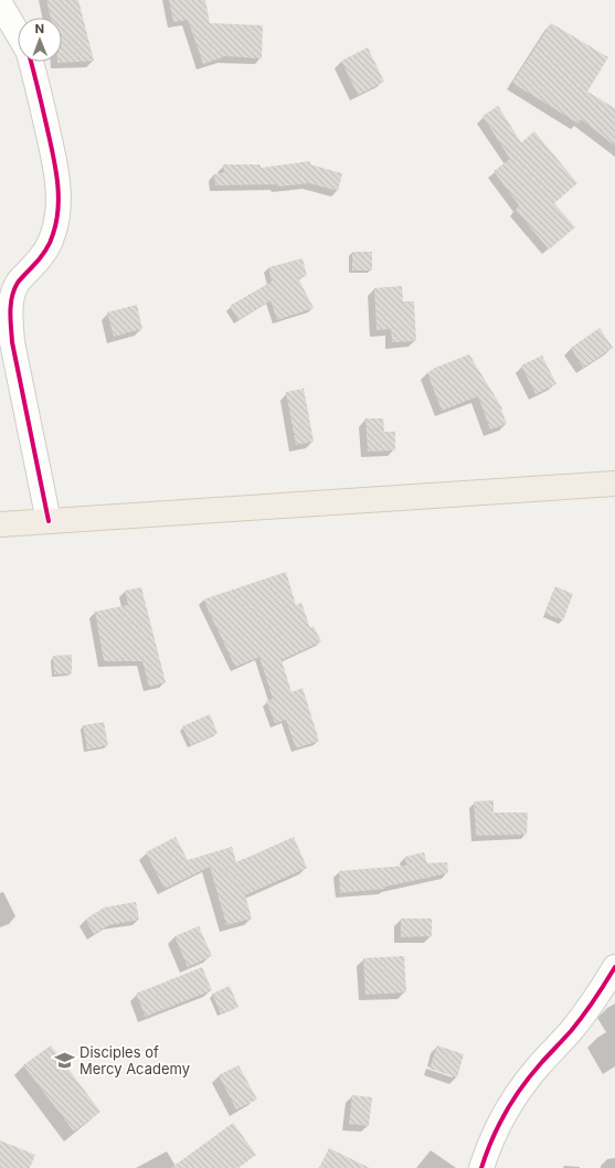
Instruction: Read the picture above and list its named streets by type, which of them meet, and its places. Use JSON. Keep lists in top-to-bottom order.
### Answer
{
  "places": {
    "school or university": ["Disciples of Mercy Academy"]
  },
  "north": "top"
}
